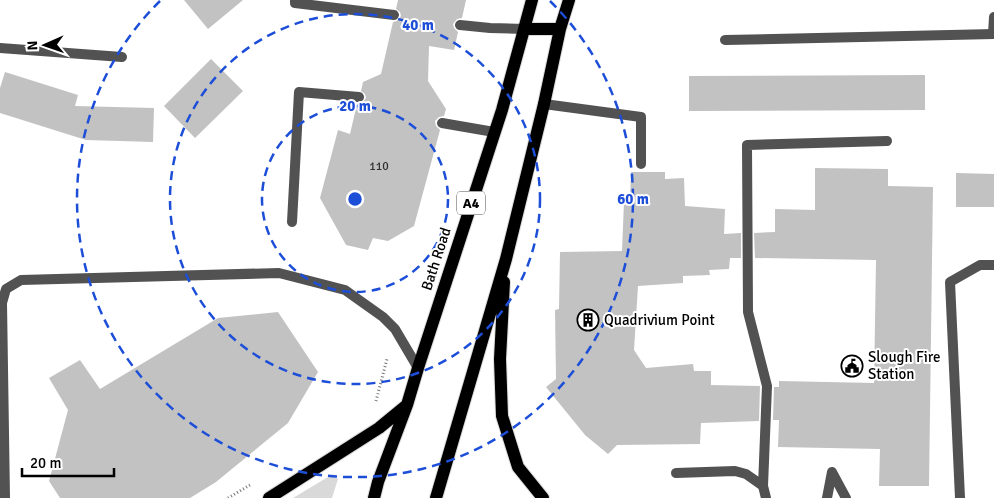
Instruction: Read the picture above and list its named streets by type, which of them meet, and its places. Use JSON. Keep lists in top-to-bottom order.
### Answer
{
  "streets": {
    "main road": ["A4", "Bath Road"]
  },
  "places": {
    "building": ["Quadrivium Point"],
    "public building": ["Slough Fire Station"]
  },
  "house_numbers": ["110"],
  "scale_bar": "20 m",
  "north": "left",
  "rings": ["40 m", "20 m", "60 m"]
}
